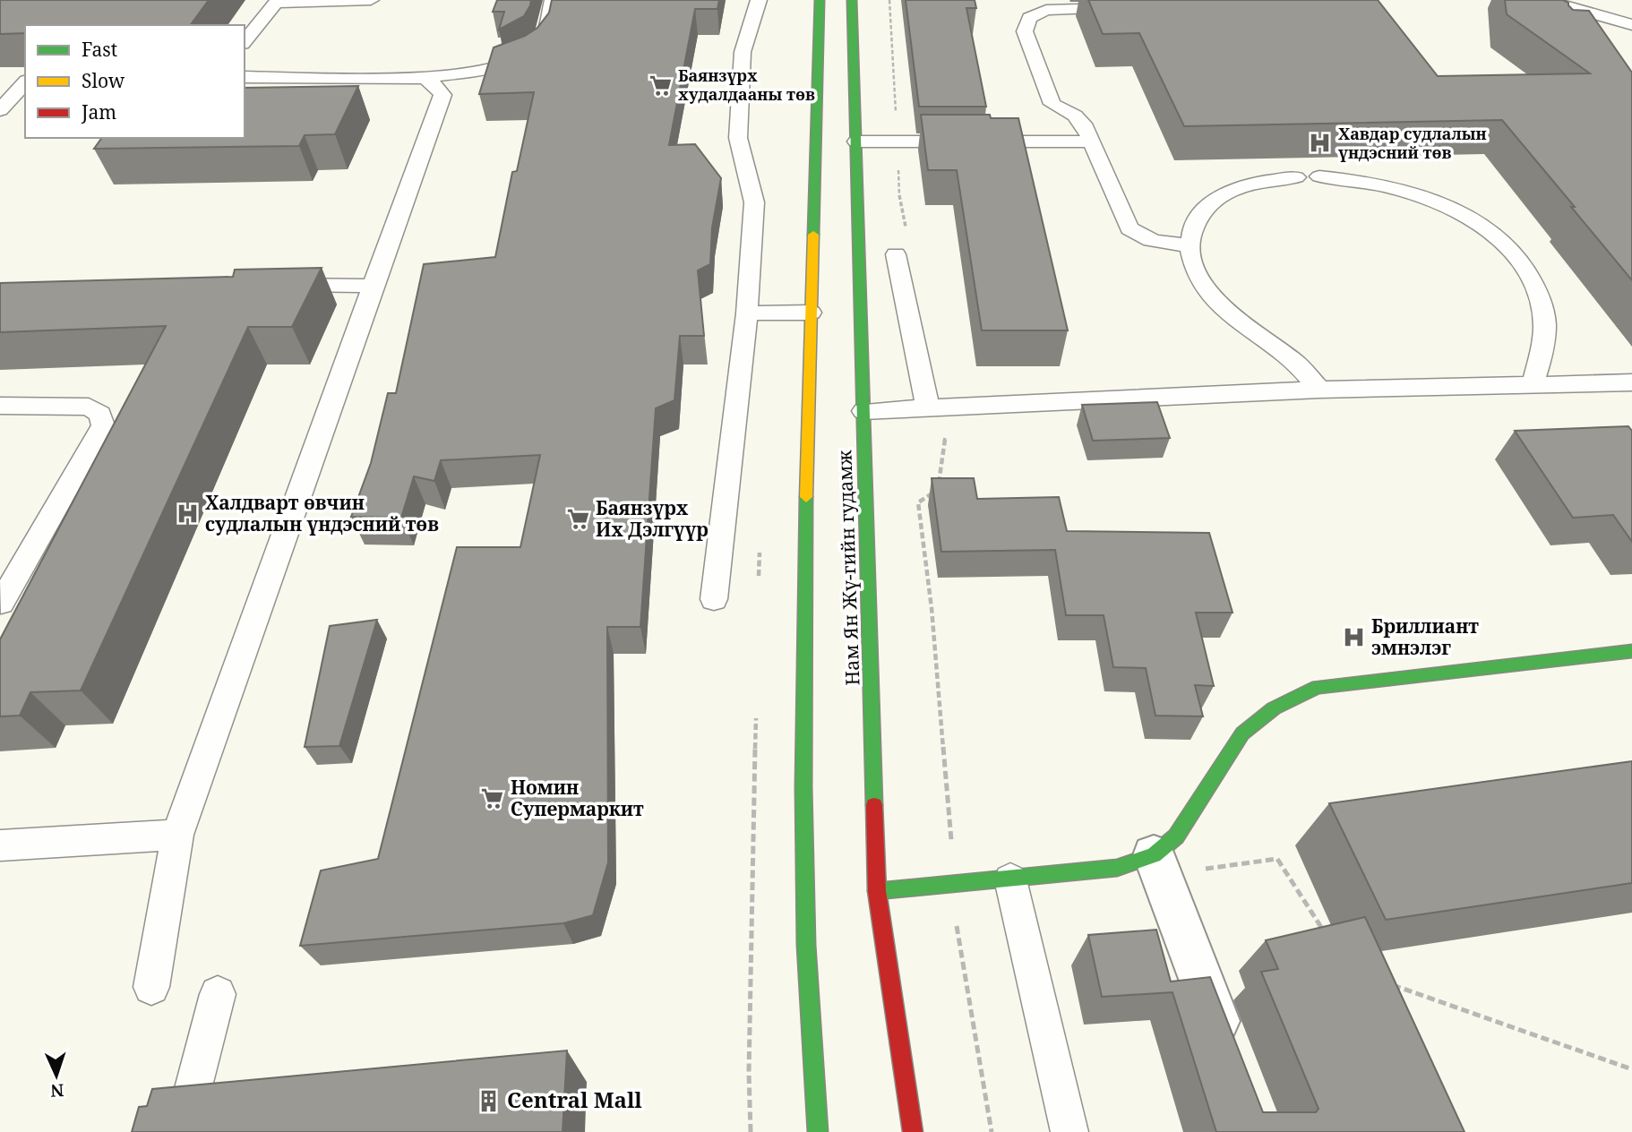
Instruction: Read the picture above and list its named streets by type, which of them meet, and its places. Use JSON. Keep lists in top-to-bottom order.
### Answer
{
  "streets": {
    "main road": ["Нам Ян Жү-гийн гудамж"]
  },
  "places": {
    "supermarket": ["Баянзүрх худалдааны төв", "Баянзүрх Их Дэлгүүр", "Номин Супермаркит"],
    "hospital": ["Хавдар судлалын үндэсний төв", "Халдварт өвчин судлалын үндэсний төв", "Бриллиант эмнэлэг"],
    "building": ["Central Mall"]
  },
  "legend": ["Fast", "Slow", "Jam"],
  "north": "bottom"
}
